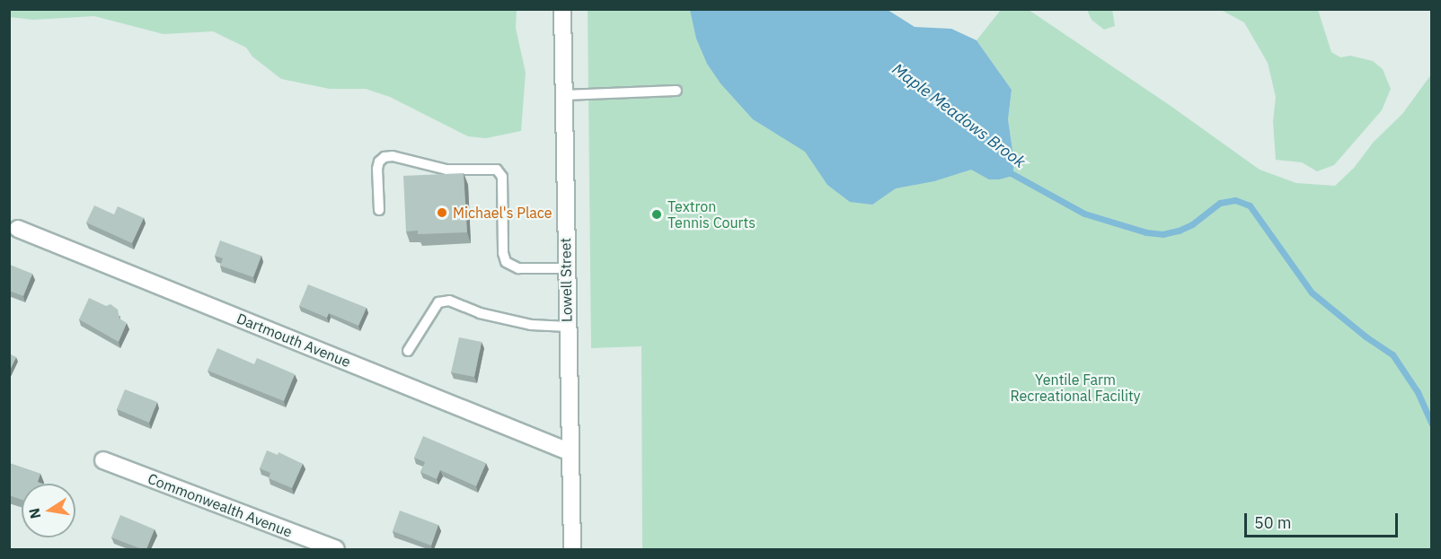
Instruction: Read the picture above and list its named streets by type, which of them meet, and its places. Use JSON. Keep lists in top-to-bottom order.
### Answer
{
  "streets": {
    "street": ["Lowell Street", "Dartmouth Avenue", "Commonwealth Avenue"]
  },
  "crossings": [
    ["Lowell Street", "Dartmouth Avenue"]
  ],
  "water": ["Maple Meadows Brook"],
  "parks": ["Yentile Farm Recreational Facility"],
  "places": ["Michael's Place", "Textron Tennis Courts"],
  "scale_bar": "50 m",
  "north": "left"
}
